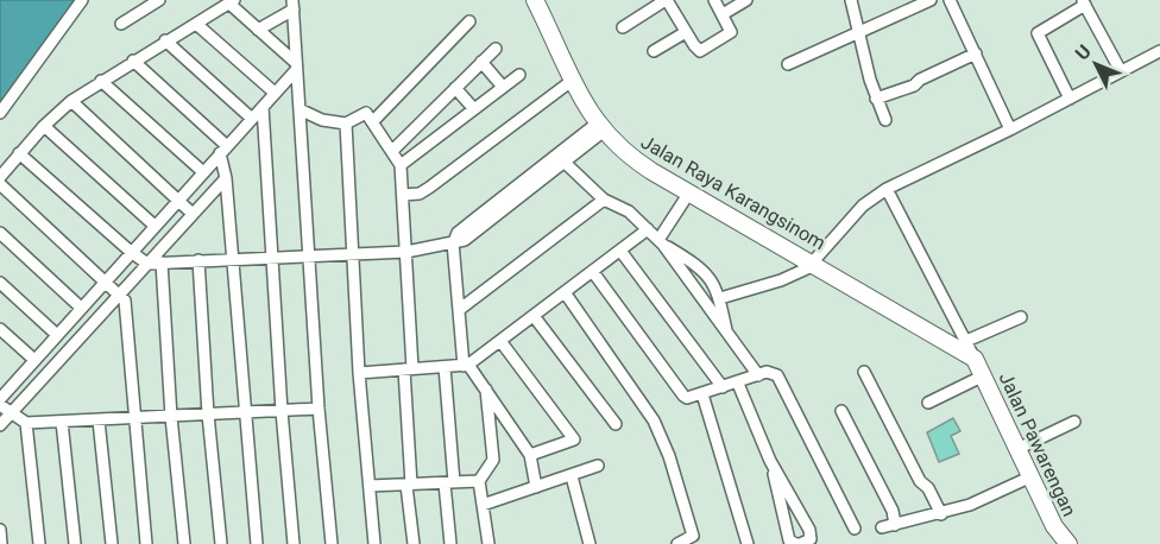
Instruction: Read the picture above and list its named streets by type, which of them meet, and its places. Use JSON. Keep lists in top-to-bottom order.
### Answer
{
  "streets": {
    "street": ["Jalan Raya Karangsinom", "Jalan Pawarengan"]
  },
  "crossings": [
    ["Jalan Raya Karangsinom", "Jalan Pawarengan"]
  ],
  "north": "top left"
}
